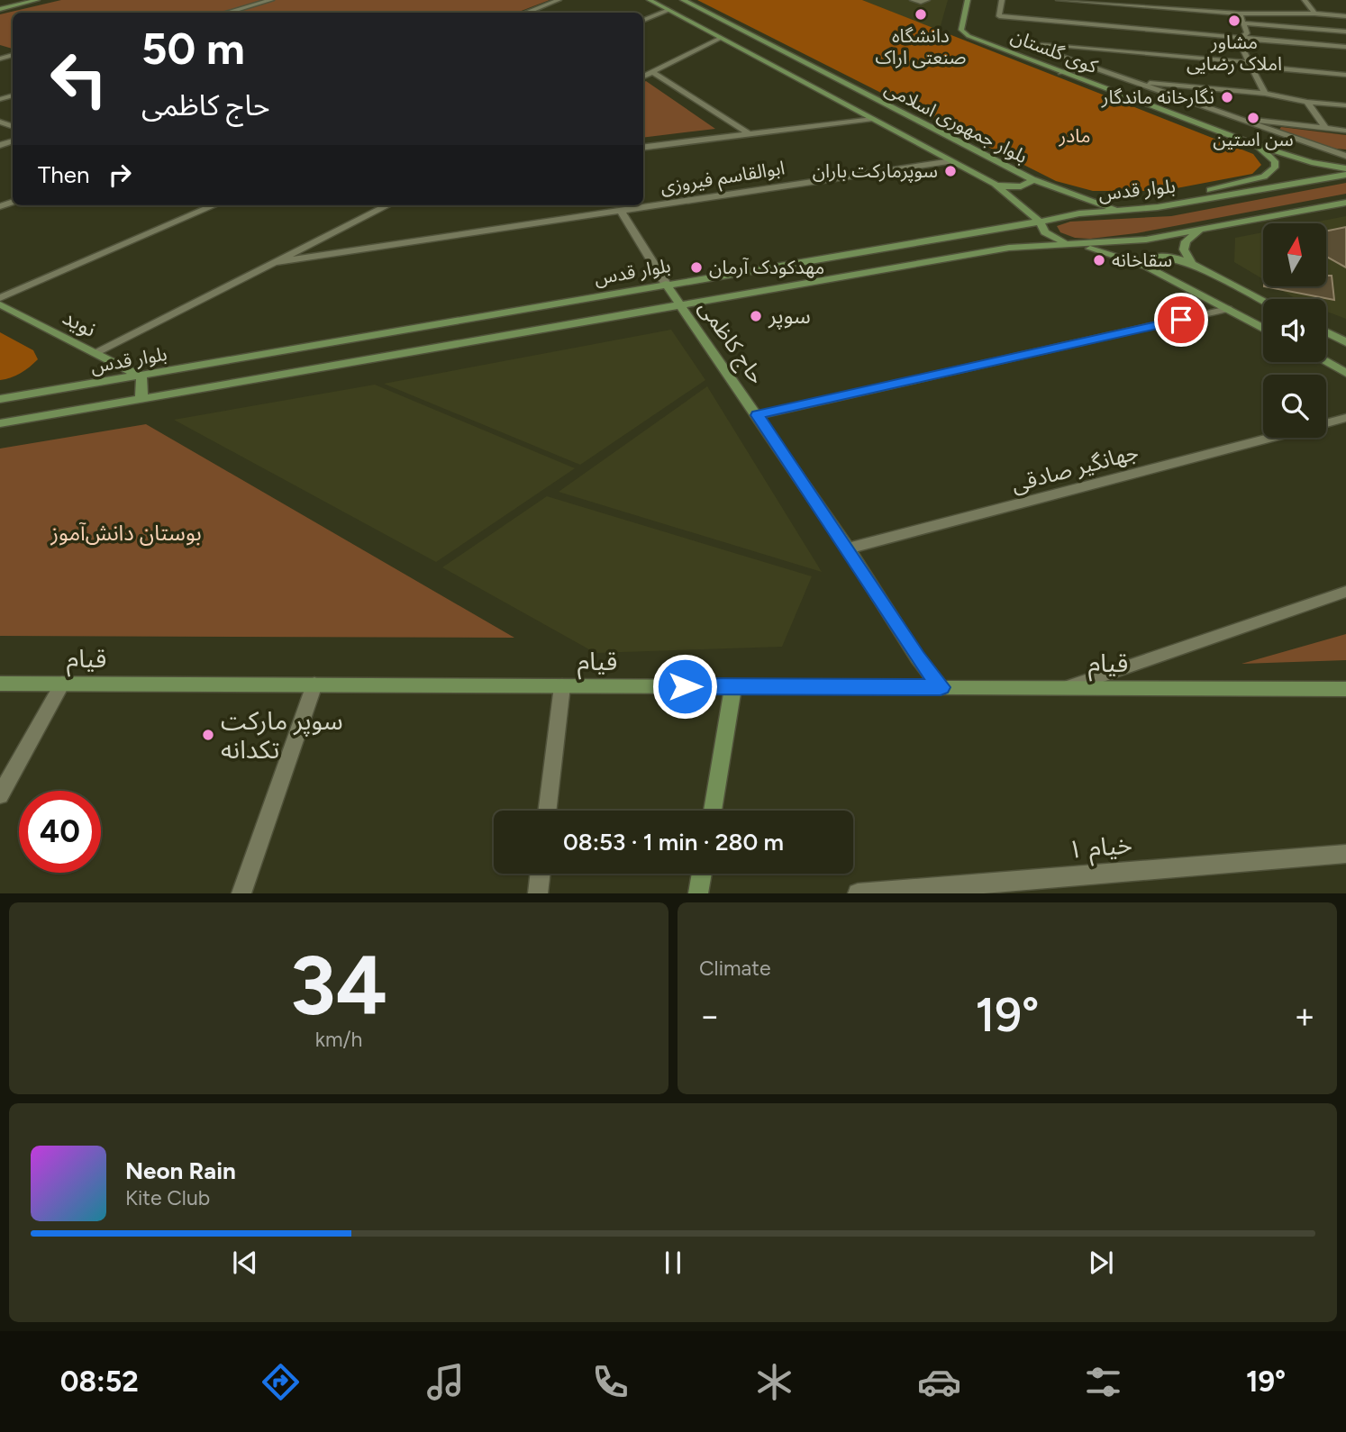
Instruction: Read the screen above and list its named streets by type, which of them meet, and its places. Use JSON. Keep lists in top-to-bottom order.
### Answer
{
  "streets": {
    "main road": [
      "کوی گلستان",
      "بلوار جمهوری اسلامی",
      "بلوار قدس",
      "نوید",
      "حاج کاظمی",
      "قیام"
    ],
    "street": ["ابوالقاسم فیروزی", "جهانگیر صادقی", "خیام ۱"]
  },
  "crossings": [
    ["بلوار جمهوری اسلامی", "ابوالقاسم فیروزی"],
    ["بلوار جمهوری اسلامی", "بلوار قدس"],
    ["بلوار قدس", "نوید"],
    ["بلوار قدس", "حاج کاظمی"],
    ["حاج کاظمی", "جهانگیر صادقی"],
    ["حاج کاظمی", "قیام"]
  ],
  "parks": ["مادر", "بوستان دانش‌آموز"],
  "places": [
    "دانشگاه صنعتی اراک",
    "مشاور املاک رضایی",
    "نگارخانه ماندگار",
    "سن استین",
    "سوپرمارکت باران",
    "سقاخانه",
    "مهدکودک آرمان",
    "سوپر",
    "سوپر مارکت تکدانه"
  ],
  "north": "top",
  "page": {
    "turn": ["50 m", "حاج کاظمی"],
    "then": "Then",
    "limit": "40",
    "trip": "08:53 · 1 min · 280 m",
    "tile": [
      ["34", "km/h"],
      "Climate"
    ],
    "heat": ["−", "19°", "+"],
    "song": ["Neon Rain", "Kite Club"],
    "tabs": ["08:52", "19°"]
  }
}
